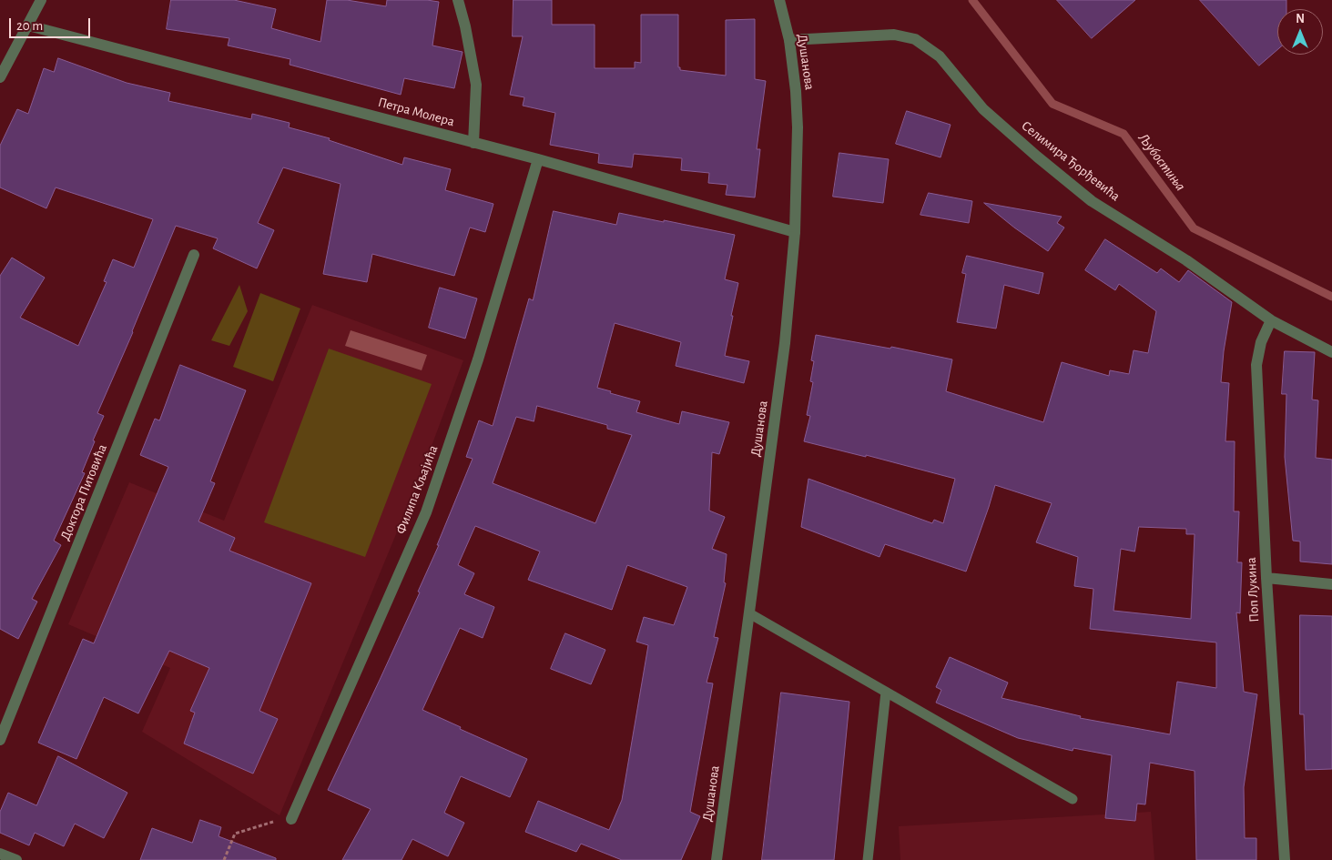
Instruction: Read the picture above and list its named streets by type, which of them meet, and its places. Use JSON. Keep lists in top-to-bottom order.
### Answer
{
  "streets": {
    "street": [
      "Душанова",
      "Петра Молера",
      "Селимира Ђорђевића",
      "Филипа Кљајића",
      "Доктора Питовића",
      "Поп Лукина"
    ]
  },
  "crossings": [
    ["Душанова", "Петра Молера"],
    ["Душанова", "Селимира Ђорђевића"],
    ["Петра Молера", "Филипа Кљајића"],
    ["Селимира Ђорђевића", "Поп Лукина"]
  ],
  "water": ["Љубостиња"],
  "scale_bar": "20 m",
  "north": "top"
}
